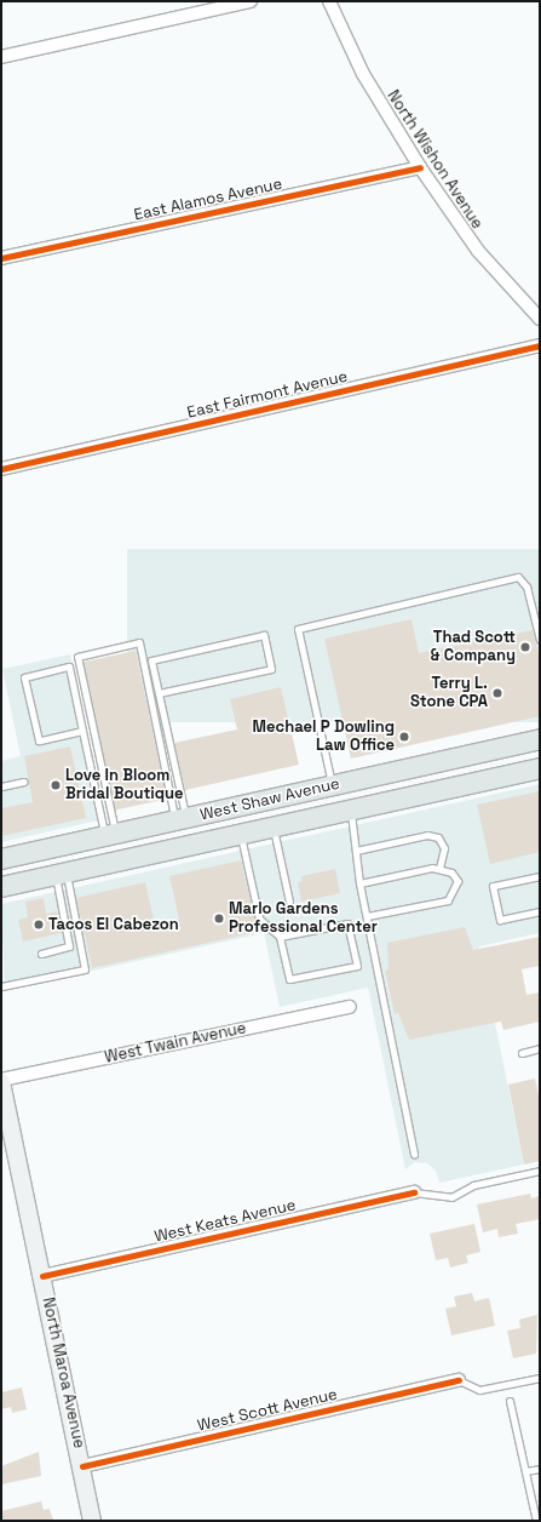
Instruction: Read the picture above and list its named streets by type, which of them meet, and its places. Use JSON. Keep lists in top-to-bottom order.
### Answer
{
  "streets": {
    "main road": ["West Shaw Avenue", "North Maroa Avenue"],
    "street": [
      "North Wishon Avenue",
      "East Alamos Avenue",
      "East Fairmont Avenue",
      "West Twain Avenue",
      "West Keats Avenue",
      "West Scott Avenue"
    ]
  },
  "crossings": [
    ["North Wishon Avenue", "East Alamos Avenue"],
    ["West Twain Avenue", "North Maroa Avenue"],
    ["West Keats Avenue", "North Maroa Avenue"],
    ["North Maroa Avenue", "West Scott Avenue"]
  ],
  "places": [
    "Thad Scott & Company",
    "Terry L. Stone CPA",
    "Mechael P Dowling Law Office",
    "Love In Bloom Bridal Boutique",
    "Marlo Gardens Professional Center",
    "Tacos El Cabezon"
  ]
}
